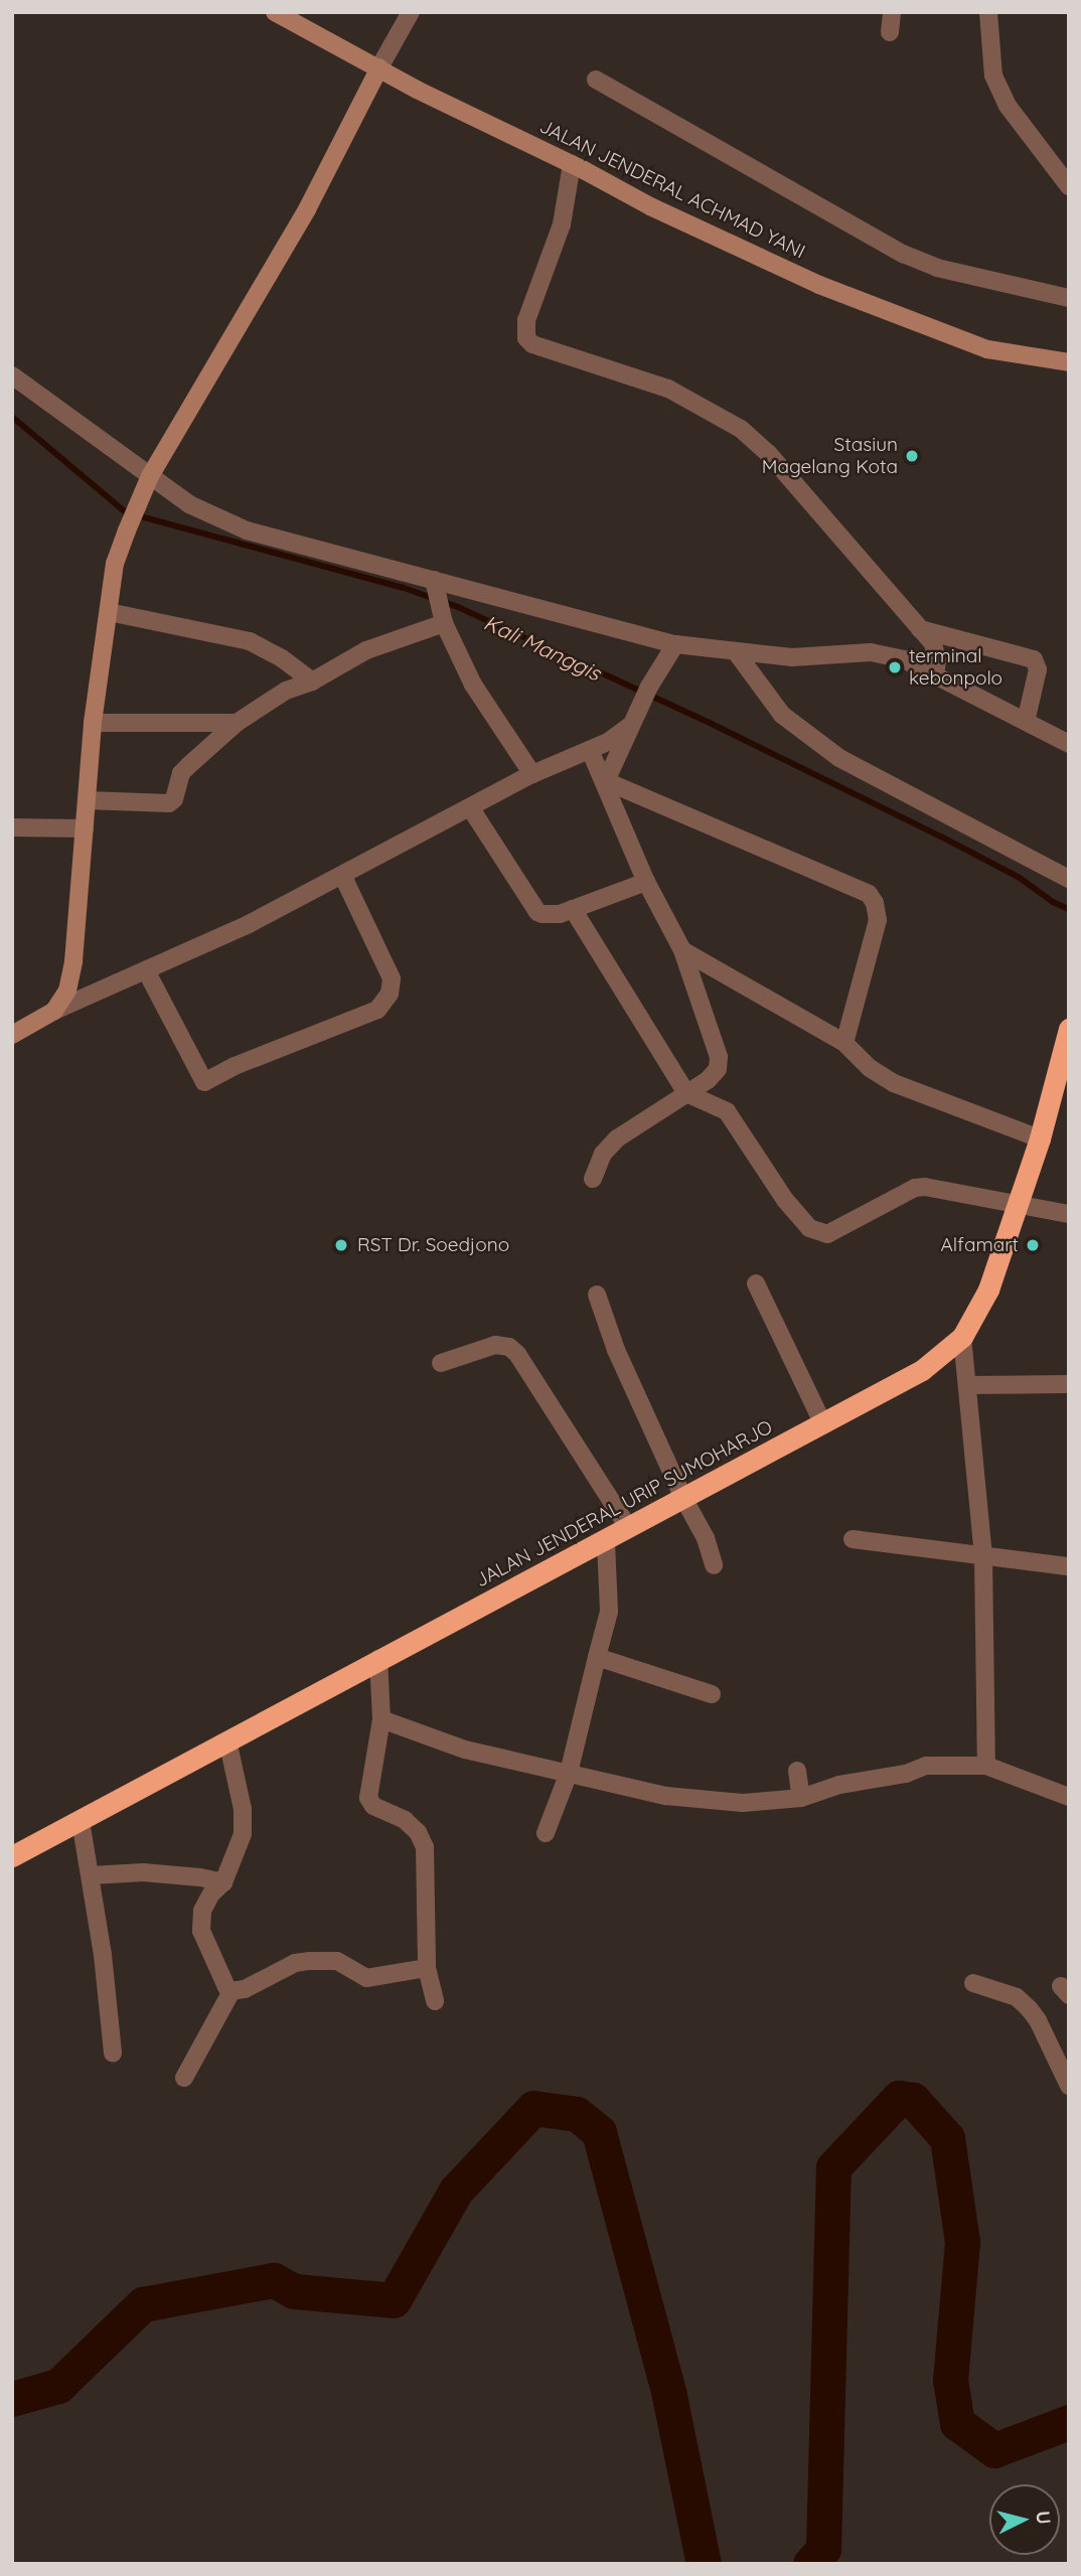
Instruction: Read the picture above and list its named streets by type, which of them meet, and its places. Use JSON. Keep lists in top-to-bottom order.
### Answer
{
  "streets": {
    "highway": ["JALAN JENDERAL URIP SUMOHARJO"],
    "street": ["JALAN JENDERAL ACHMAD YANI"]
  },
  "water": ["Kali Manggis"],
  "places": [
    "Stasiun Magelang Kota",
    "terminal kebonpolo",
    "RST Dr. Soedjono",
    "Alfamart"
  ],
  "north": "right"
}
